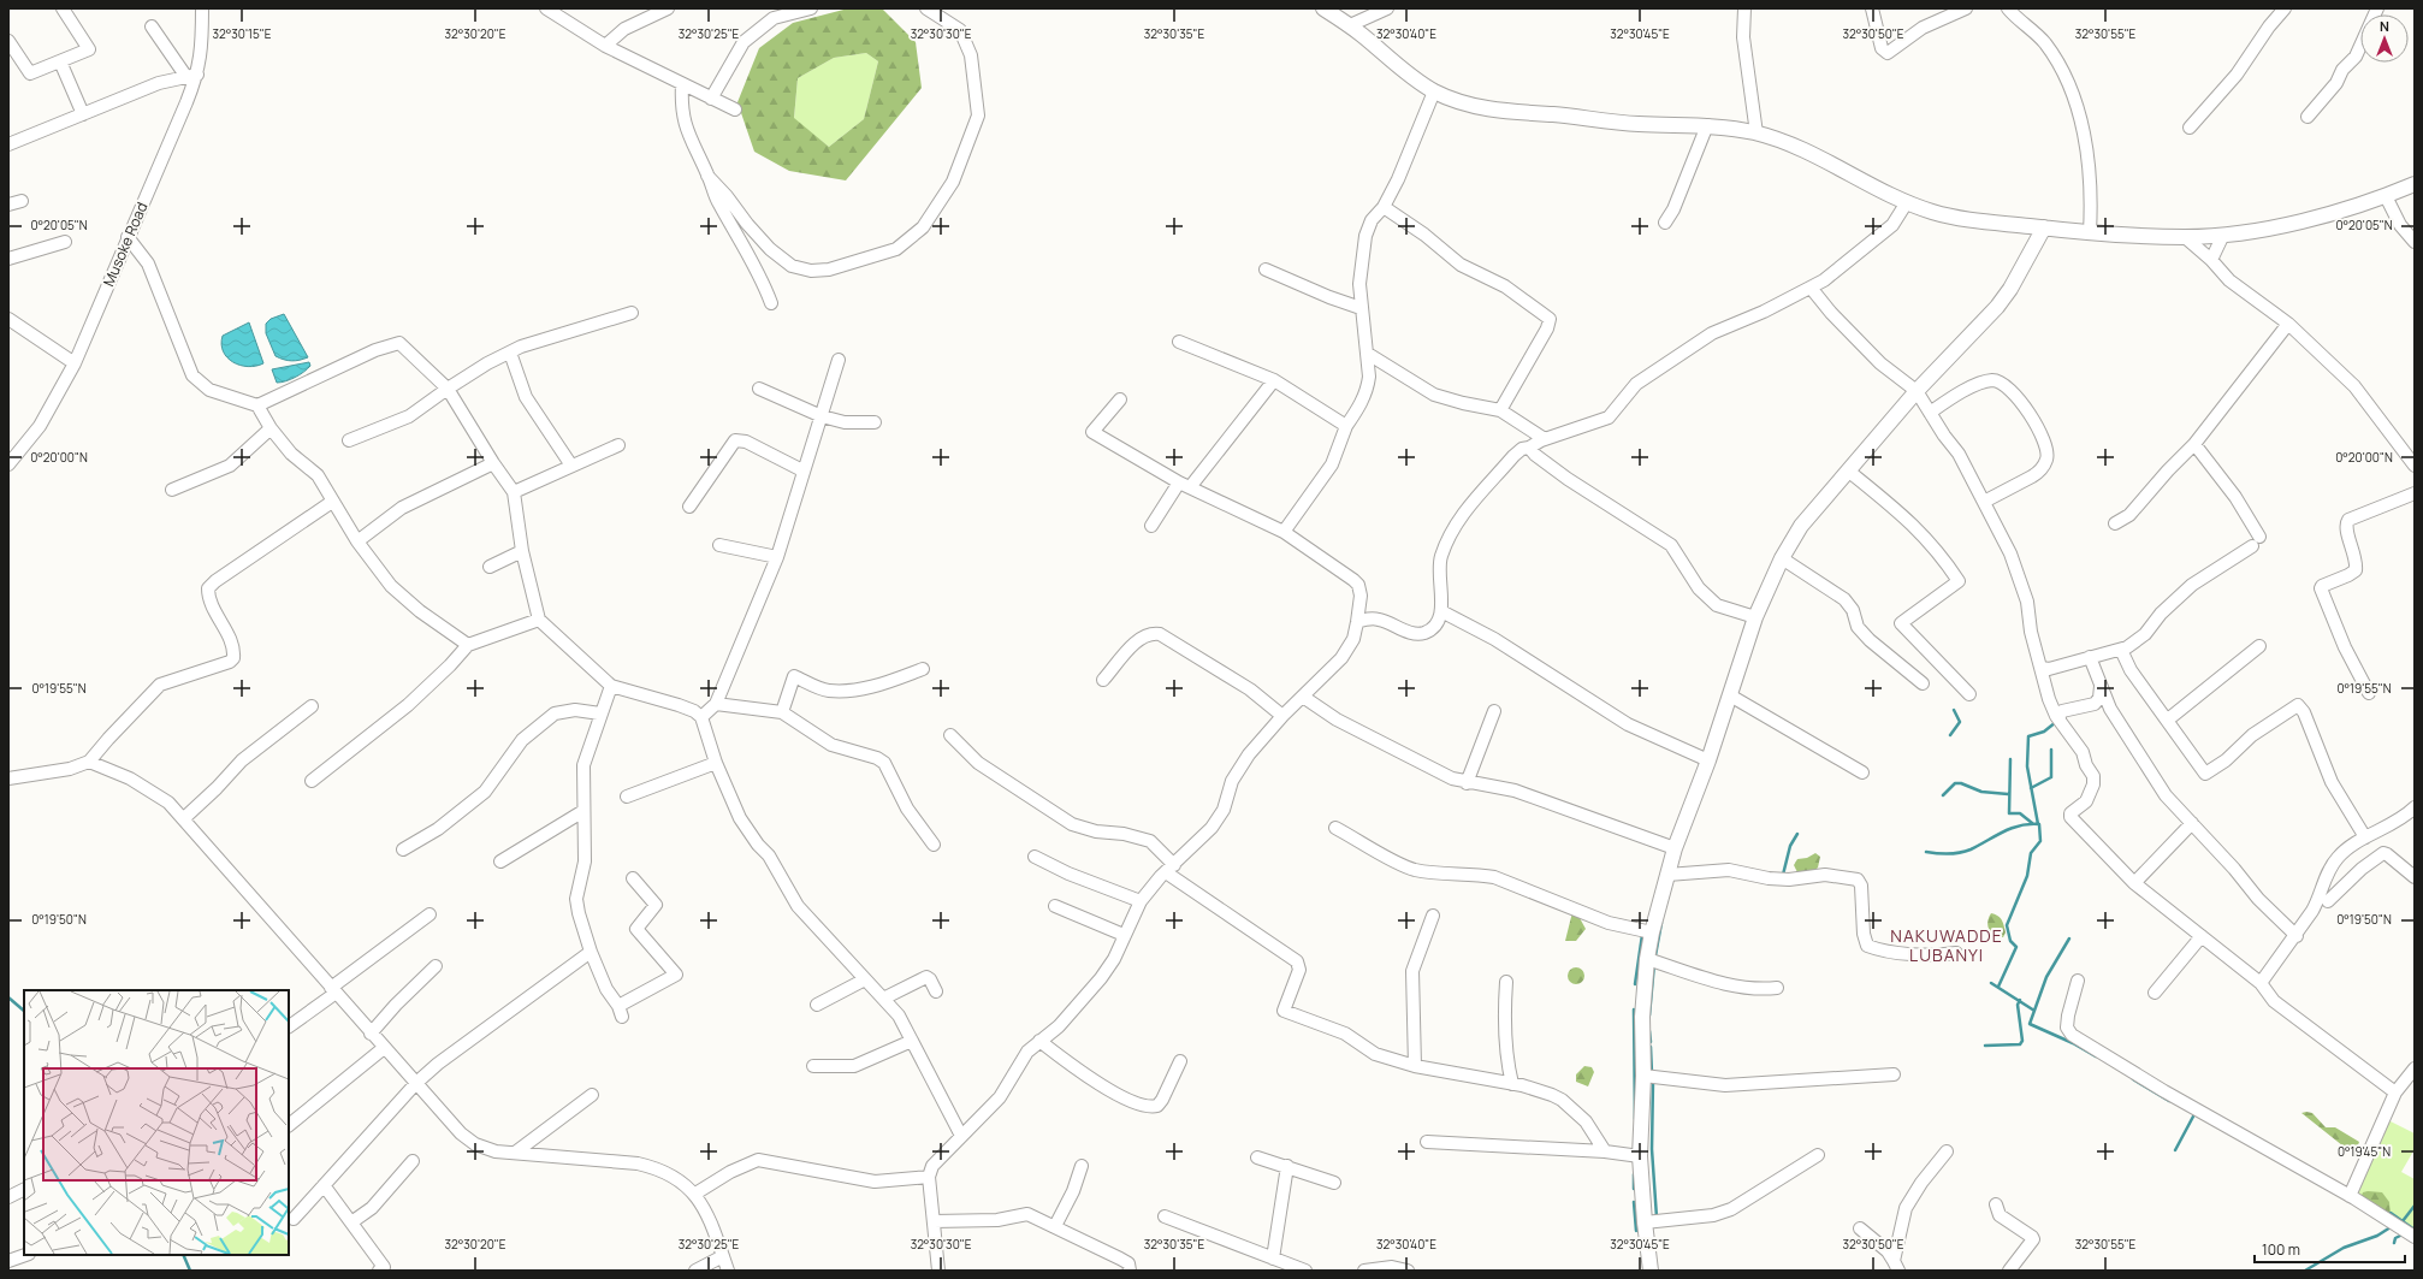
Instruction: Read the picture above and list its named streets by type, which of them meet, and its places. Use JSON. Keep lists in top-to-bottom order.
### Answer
{
  "streets": {
    "street": ["Musoke Road"]
  },
  "districts": ["NAKUWADDE LUBANYI"],
  "scale_bar": "100 m",
  "north": "top",
  "coordinates": [
    "32°30'15\"E",
    "32°30'20\"E",
    "32°30'25\"E",
    "32°30'30\"E",
    "32°30'35\"E",
    "32°30'40\"E",
    "32°30'45\"E",
    "32°30'50\"E",
    "32°30'55\"E",
    "0°20'05\"N",
    "0°20'00\"N",
    "0°19'55\"N",
    "0°19'50\"N",
    "0°19'45\"N"
  ]
}
